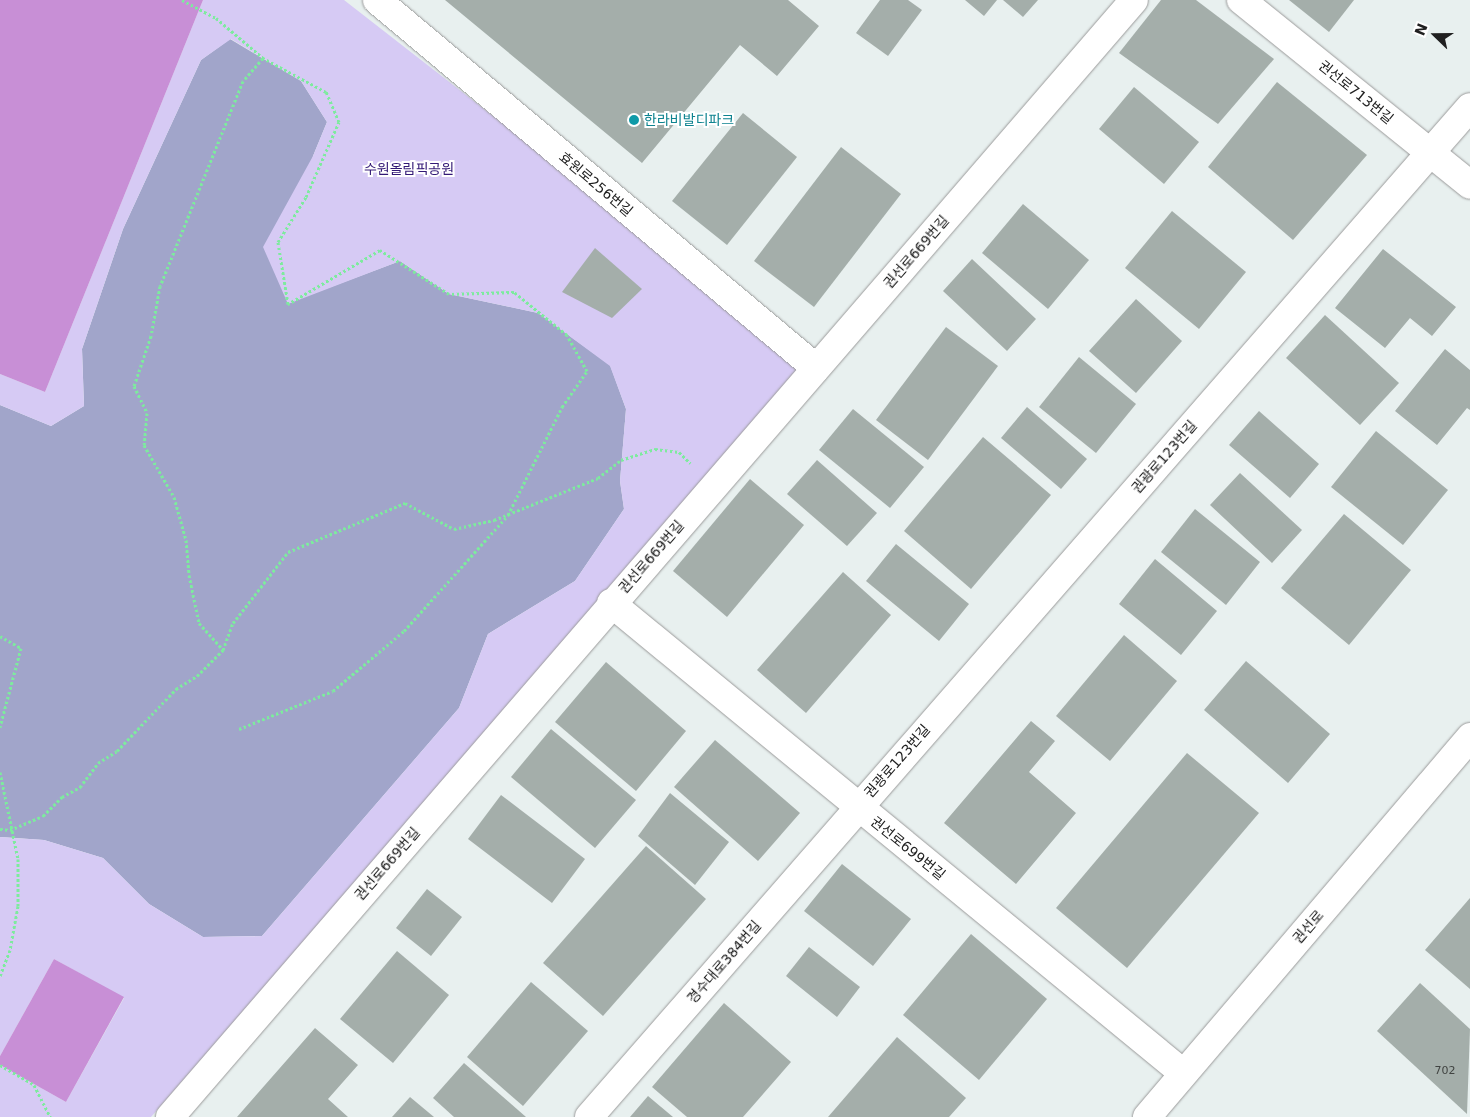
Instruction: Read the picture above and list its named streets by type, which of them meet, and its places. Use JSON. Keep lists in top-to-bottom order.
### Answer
{
  "streets": {
    "street": [
      "권선로713번길",
      "효원로256번길",
      "권선로669번길",
      "권광로123번길",
      "권선로699번길",
      "권선로",
      "경수대로384번길"
    ]
  },
  "crossings": [
    ["권선로713번길", "권광로123번길"],
    ["효원로256번길", "권선로669번길"],
    ["권선로669번길", "권선로699번길"],
    ["권광로123번길", "권선로699번길"],
    ["권광로123번길", "경수대로384번길"],
    ["권선로699번길", "권선로"],
    ["권선로699번길", "경수대로384번길"]
  ],
  "parks": ["수원올림픽공원"],
  "places": ["한라비발디파크"],
  "house_numbers": ["702"],
  "north": "left"
}
